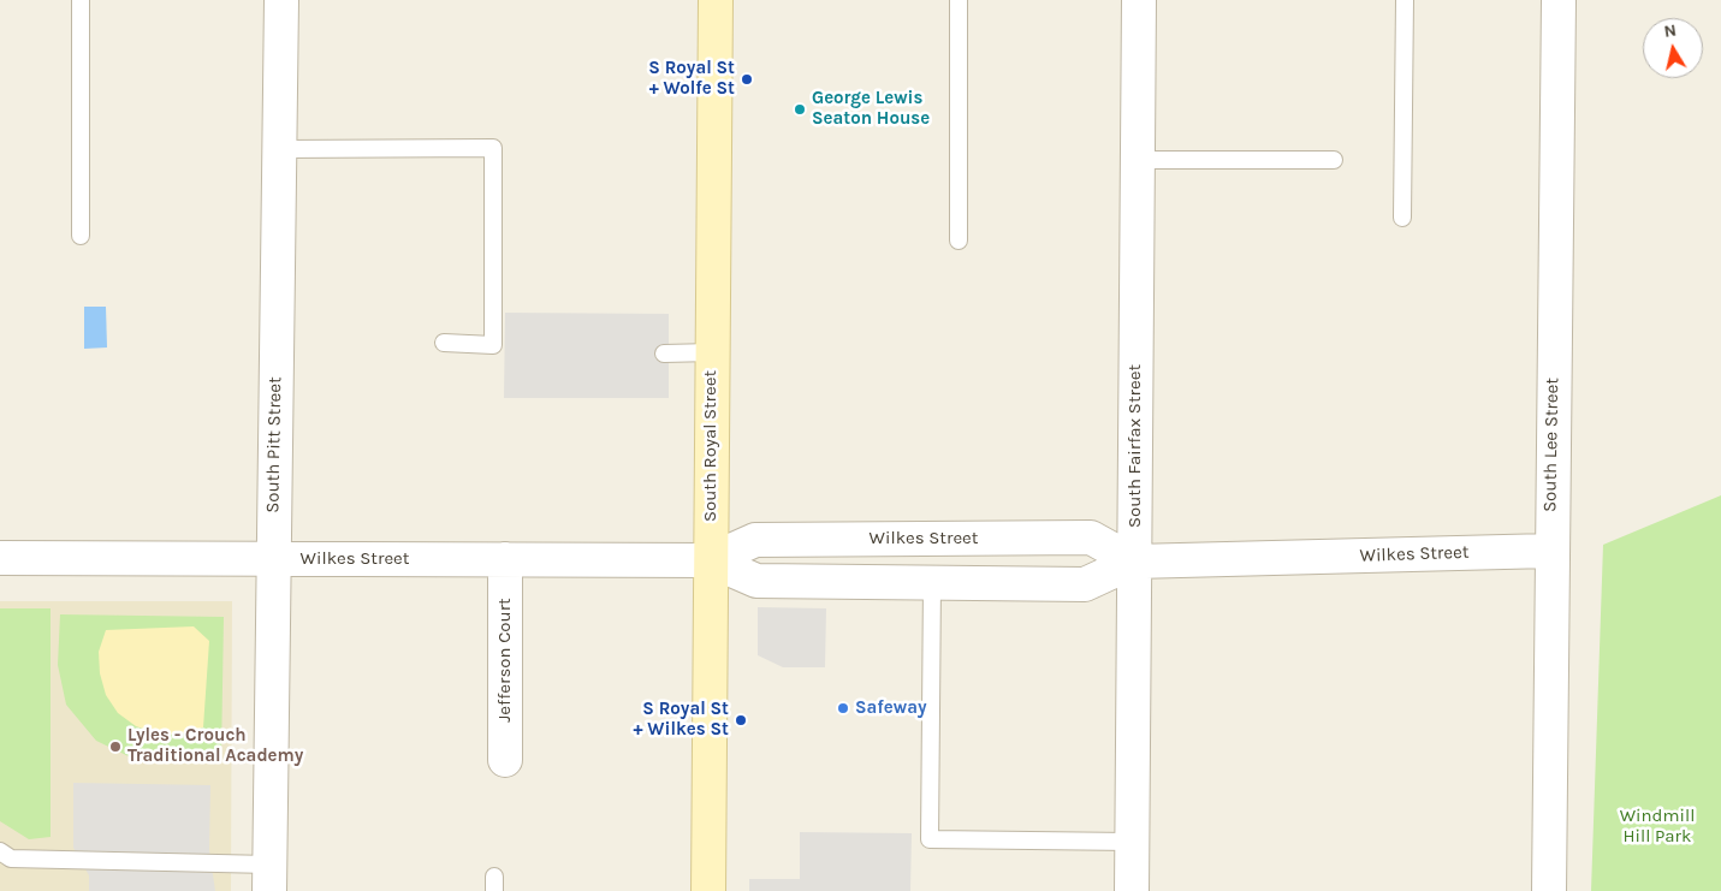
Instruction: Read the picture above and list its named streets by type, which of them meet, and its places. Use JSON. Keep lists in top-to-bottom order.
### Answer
{
  "streets": {
    "main road": ["South Royal Street"],
    "street": [
      "South Pitt Street",
      "South Lee Street",
      "South Fairfax Street",
      "Wilkes Street",
      "Jefferson Court"
    ]
  },
  "crossings": [
    ["South Pitt Street", "Wilkes Street"],
    ["South Lee Street", "Wilkes Street"],
    ["South Royal Street", "Wilkes Street"],
    ["South Fairfax Street", "Wilkes Street"],
    ["Wilkes Street", "Jefferson Court"]
  ],
  "parks": ["Windmill Hill Park"],
  "places": [
    "S Royal St + Wolfe St",
    "George Lewis Seaton House",
    "Safeway",
    "S Royal St + Wilkes St",
    "Lyles - Crouch Traditional Academy"
  ],
  "north": "top"
}
